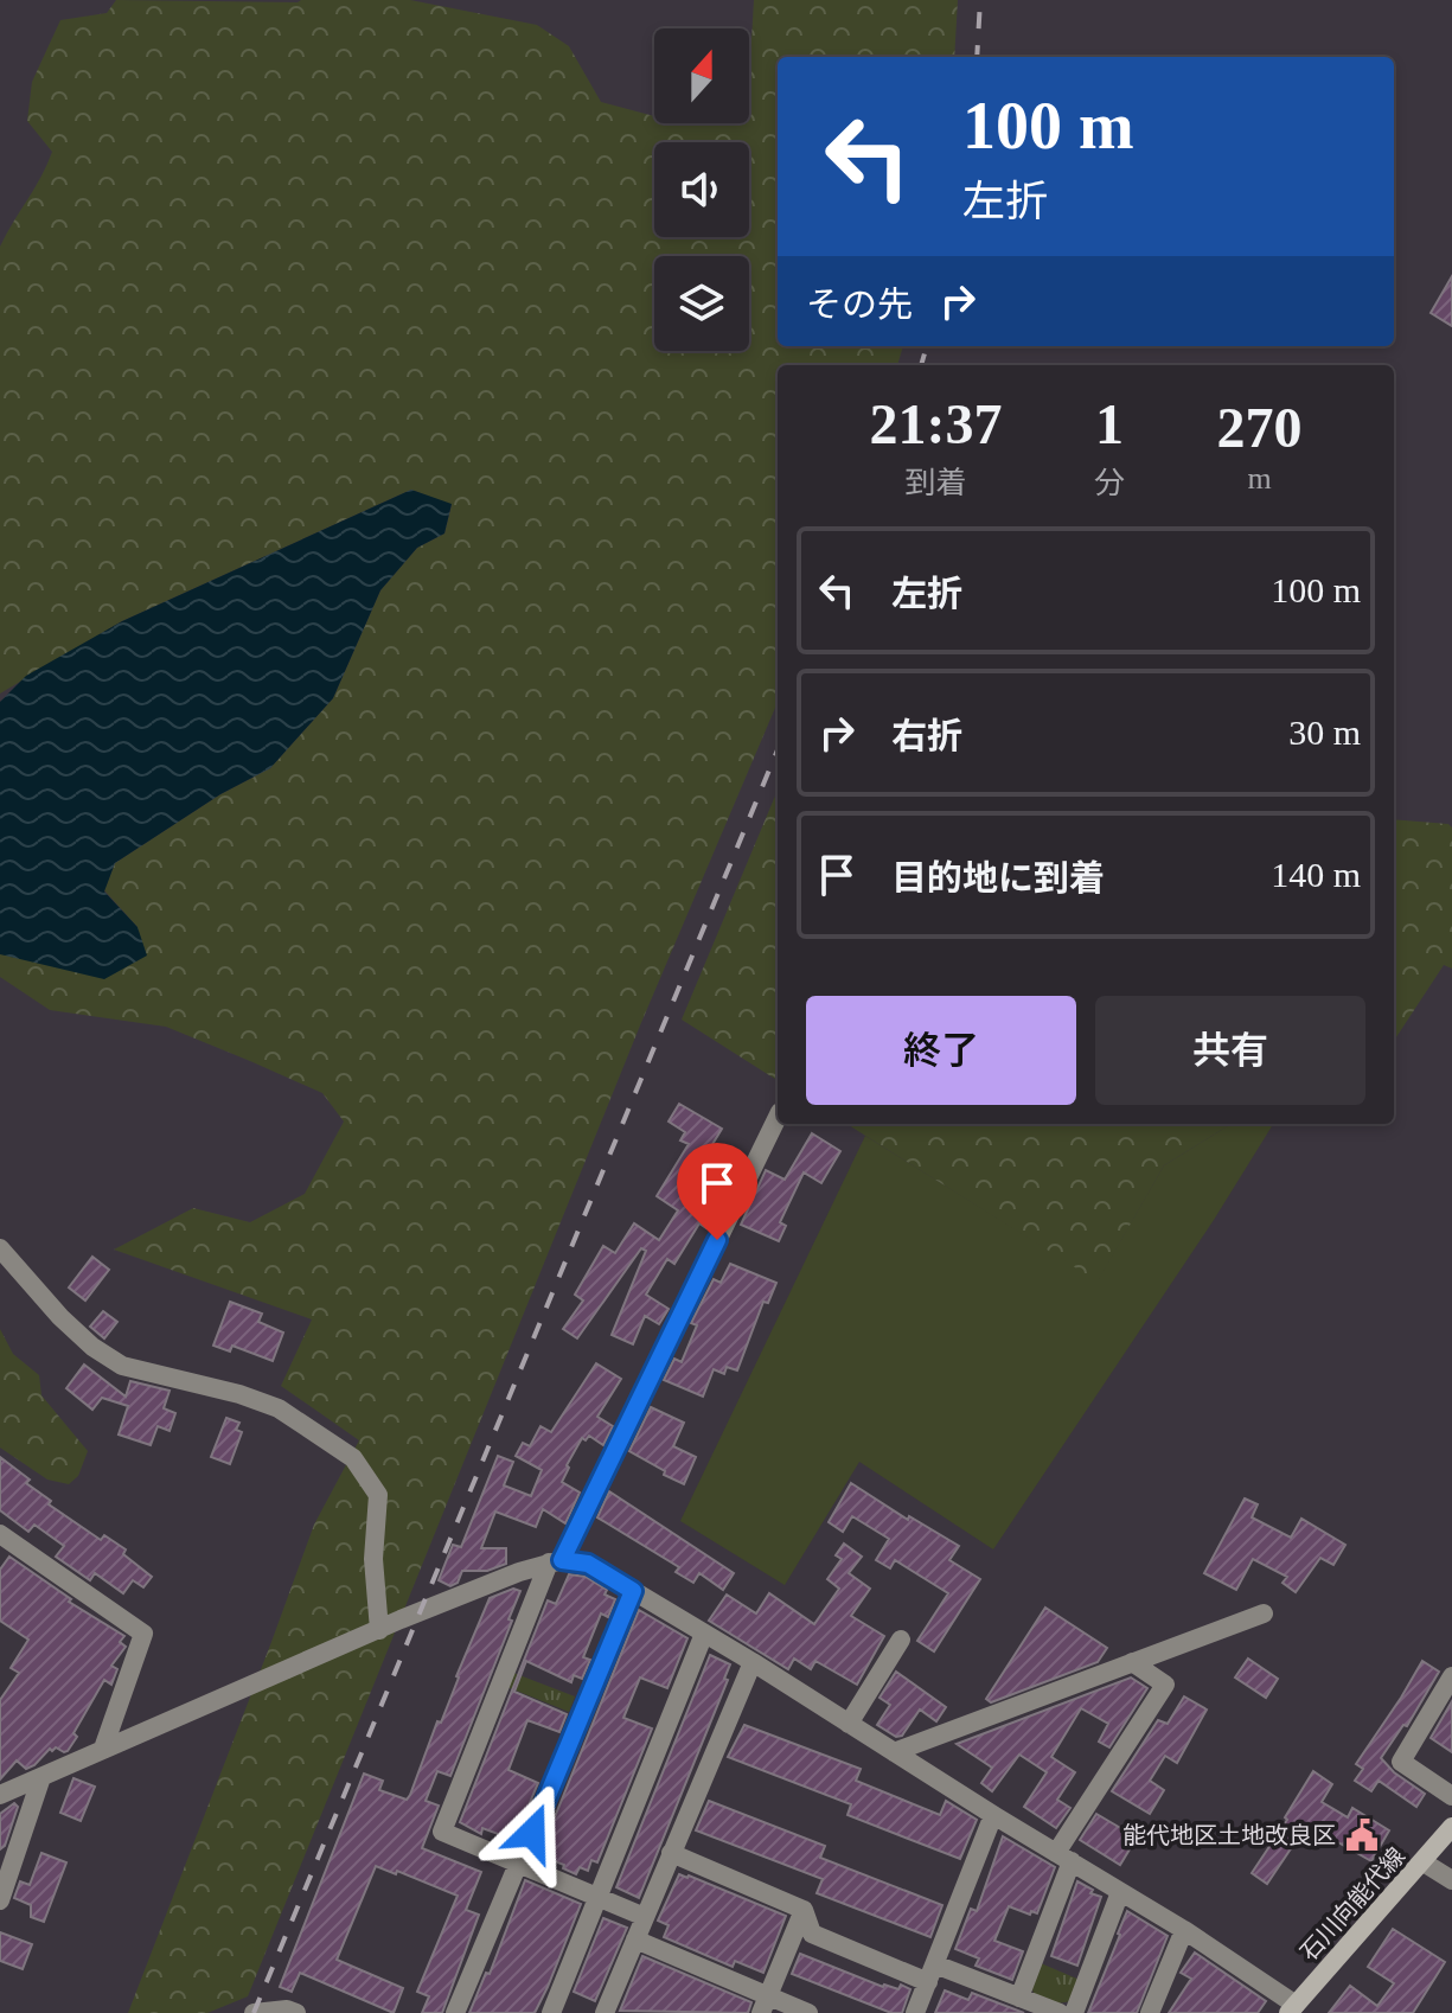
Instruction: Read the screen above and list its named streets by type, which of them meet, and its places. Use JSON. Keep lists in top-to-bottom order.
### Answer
{
  "streets": {
    "main road": ["石川向能代線"]
  },
  "places": {
    "public building": ["能代地区土地改良区"]
  },
  "north": "top",
  "page": {
    "turn": ["100 m", "左折"],
    "then": "その先",
    "eta": [
      "21:37",
      "到着",
      "1",
      "分",
      "270",
      "m"
    ],
    "list": [
      {
        "name": "左折",
        "value": "100 m"
      },
      {
        "name": "右折",
        "value": "30 m"
      },
      {
        "name": "目的地に到着",
        "value": "140 m"
      }
    ],
    "buttons": ["終了", "共有"]
  }
}
